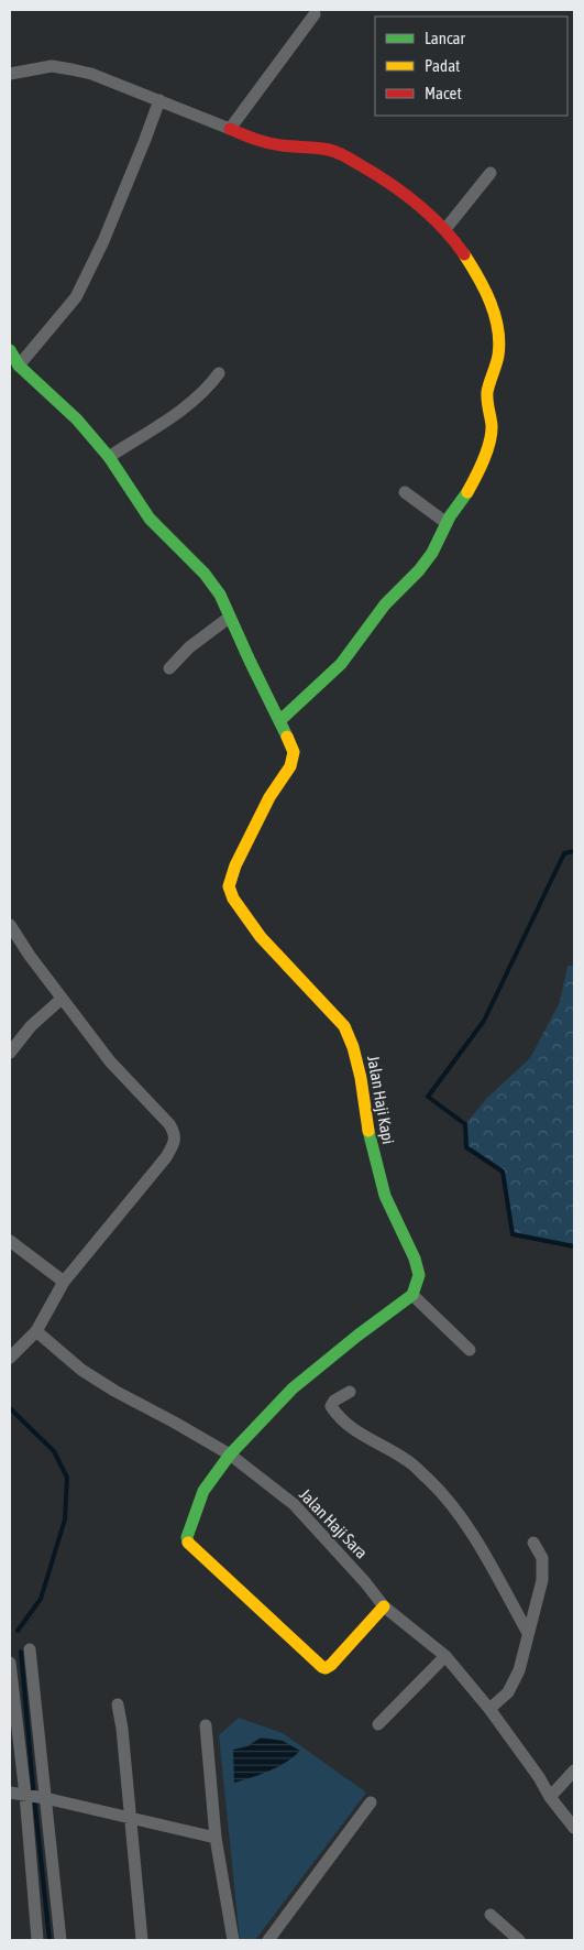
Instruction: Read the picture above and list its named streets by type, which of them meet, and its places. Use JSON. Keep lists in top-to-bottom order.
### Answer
{
  "streets": {
    "street": ["Jalan Haji Kapi", "Jalan Haji Sara"]
  },
  "legend": ["Lancar", "Padat", "Macet"]
}
